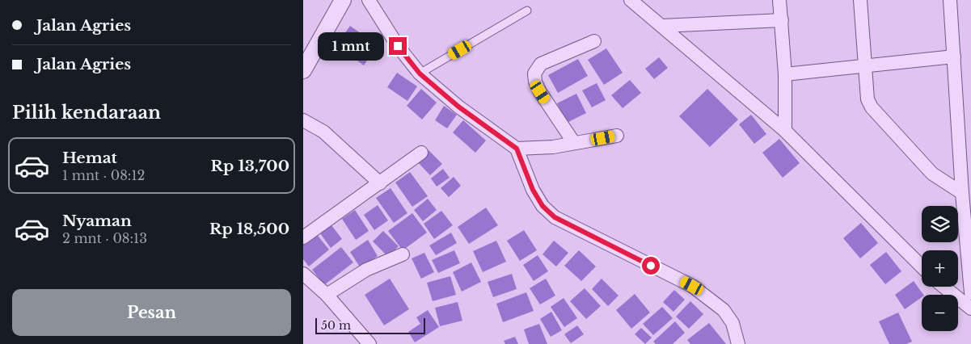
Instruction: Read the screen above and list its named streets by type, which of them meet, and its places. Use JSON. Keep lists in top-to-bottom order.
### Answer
{
  "scale_bar": "50 m",
  "page": {
    "banner": ["Jalan Agries", "Jalan Agries"],
    "bubble": "1 mnt",
    "heading": "Pilih kendaraan",
    "list": [
      {
        "name": "Hemat",
        "note": "1 mnt · 08:12",
        "value": "Rp 13,700"
      },
      {
        "name": "Nyaman",
        "note": "2 mnt · 08:13",
        "value": "Rp 18,500"
      }
    ],
    "map_buttons": ["+", "−"],
    "buttons": "Pesan",
    "scale": "50 m"
  }
}
